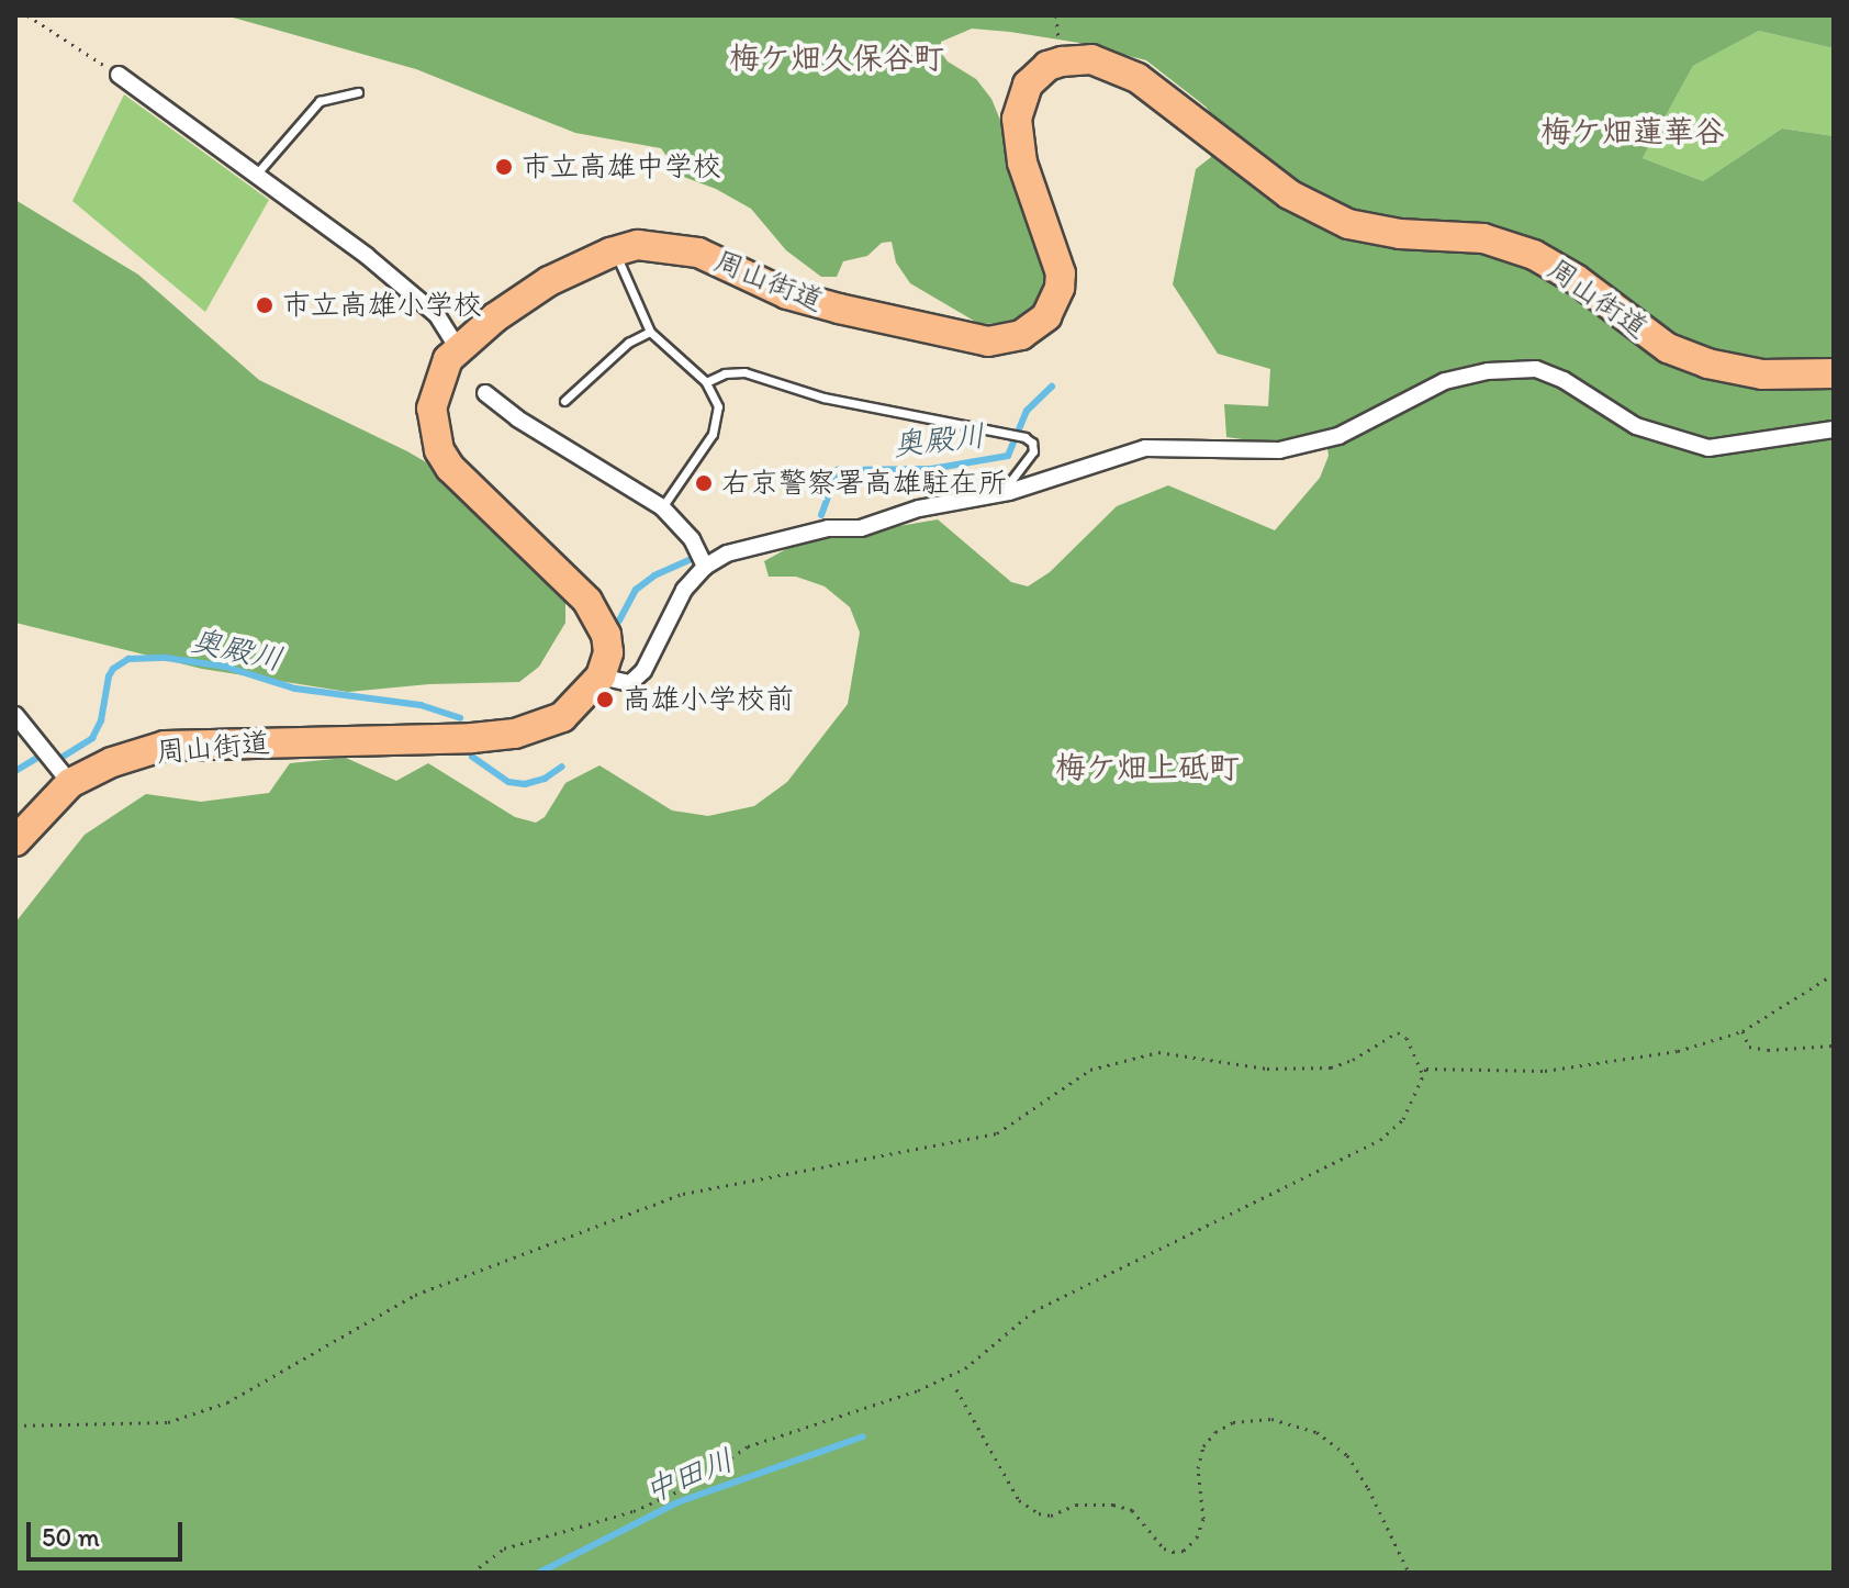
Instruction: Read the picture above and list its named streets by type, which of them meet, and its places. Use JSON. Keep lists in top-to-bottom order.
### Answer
{
  "streets": {
    "highway": ["周山街道"]
  },
  "districts": ["梅ケ畑久保谷町", "梅ケ畑蓮華谷", "梅ケ畑上砥町"],
  "water": ["奥殿川", "中田川"],
  "places": [
    "市立高雄中学校",
    "市立高雄小学校",
    "右京警察署高雄駐在所",
    "高雄小学校前"
  ],
  "scale_bar": "50 m"
}
